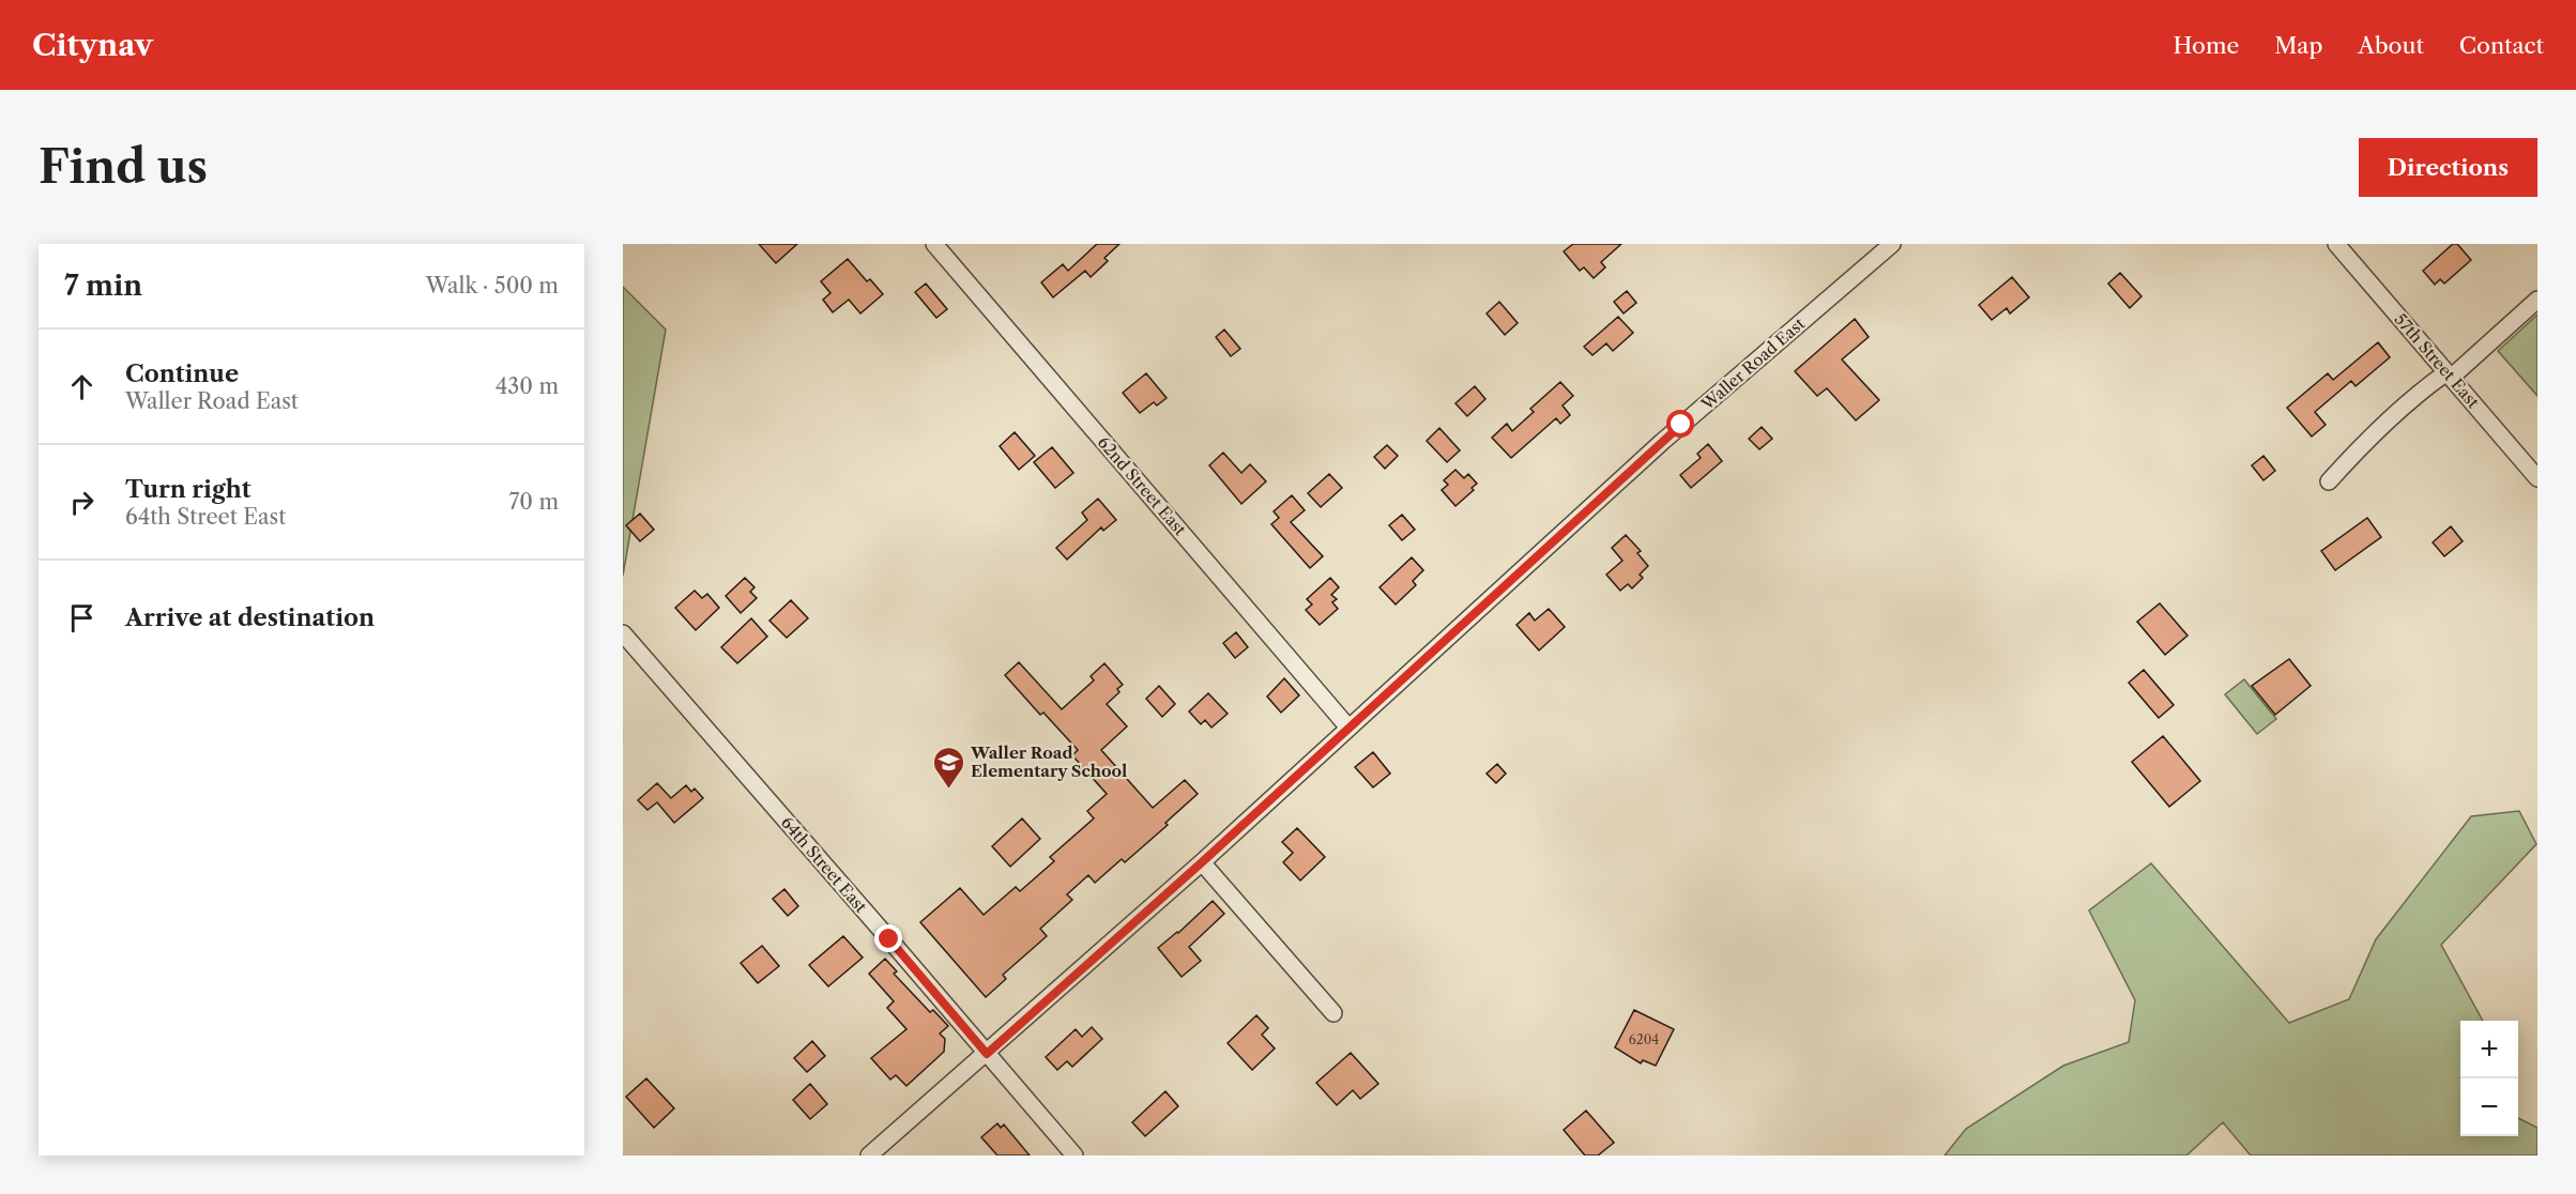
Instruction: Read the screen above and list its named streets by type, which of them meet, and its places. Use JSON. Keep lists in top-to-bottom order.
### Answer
{
  "streets": {
    "street": [
      "57th Street East",
      "Waller Road East",
      "62nd Street East",
      "64th Street East"
    ]
  },
  "crossings": [
    ["Waller Road East", "62nd Street East"],
    ["Waller Road East", "64th Street East"]
  ],
  "places": {
    "school or university": ["Waller Road Elementary School"]
  },
  "house_numbers": ["6204"],
  "page": {
    "header": "Citynav",
    "nav": [
      "Home",
      "Map",
      "About",
      "Contact"
    ],
    "buttons": "Directions",
    "title": "Find us",
    "heading": ["7 min", "Walk · 500 m"],
    "list": [
      ["Continue", "Waller Road East", "430 m"],
      ["Turn right", "64th Street East", "70 m"],
      "Arrive at destination"
    ],
    "map_buttons": ["+", "−"]
  }
}
